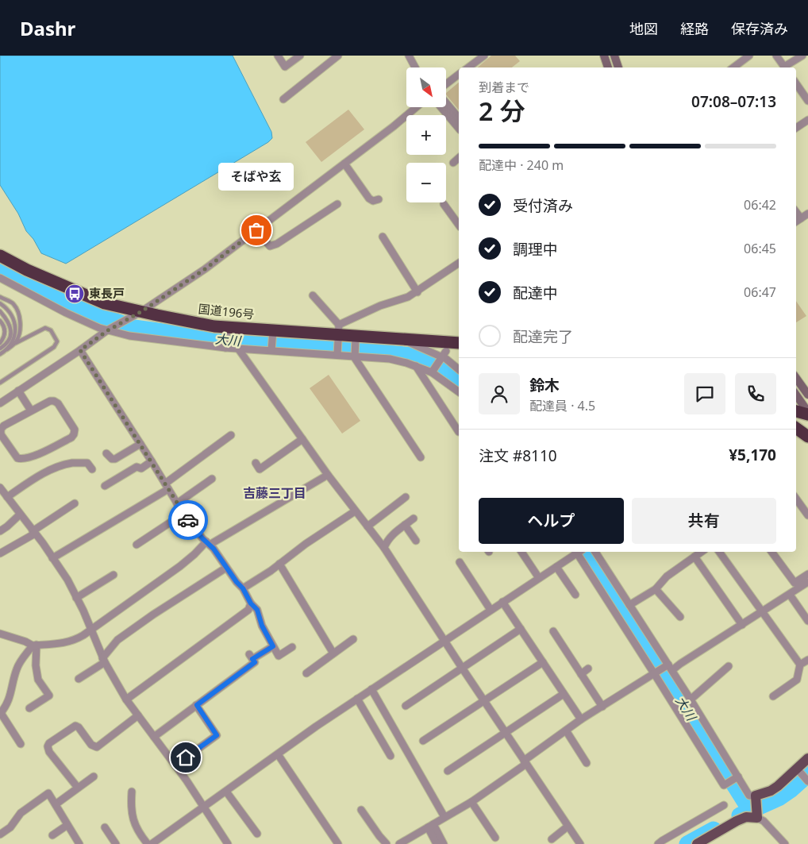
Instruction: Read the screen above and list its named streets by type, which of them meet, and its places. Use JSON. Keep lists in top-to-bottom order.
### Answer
{
  "streets": {
    "highway": ["国道196号"]
  },
  "districts": ["吉藤三丁目"],
  "water": ["大川"],
  "places": {
    "other": ["そばや玄"],
    "bus stop": ["東長戸"]
  },
  "north": "bottom right",
  "page": {
    "header": "Dashr",
    "nav": ["地図", "経路", "保存済み"],
    "map_buttons": ["+", "−"],
    "heading": ["2 分", "到着まで", "07:08–07:13"],
    "panel": [
      "鈴木",
      "配達員 · 4.5",
      "注文 #8110",
      "¥5,170"
    ],
    "bar": "配達中 · 240 m",
    "bubble": "そばや玄",
    "list": [
      ["受付済み", "06:42"],
      ["調理中", "06:45"],
      ["配達中", "06:47"],
      "配達完了"
    ],
    "buttons": ["ヘルプ", "共有"]
  }
}
